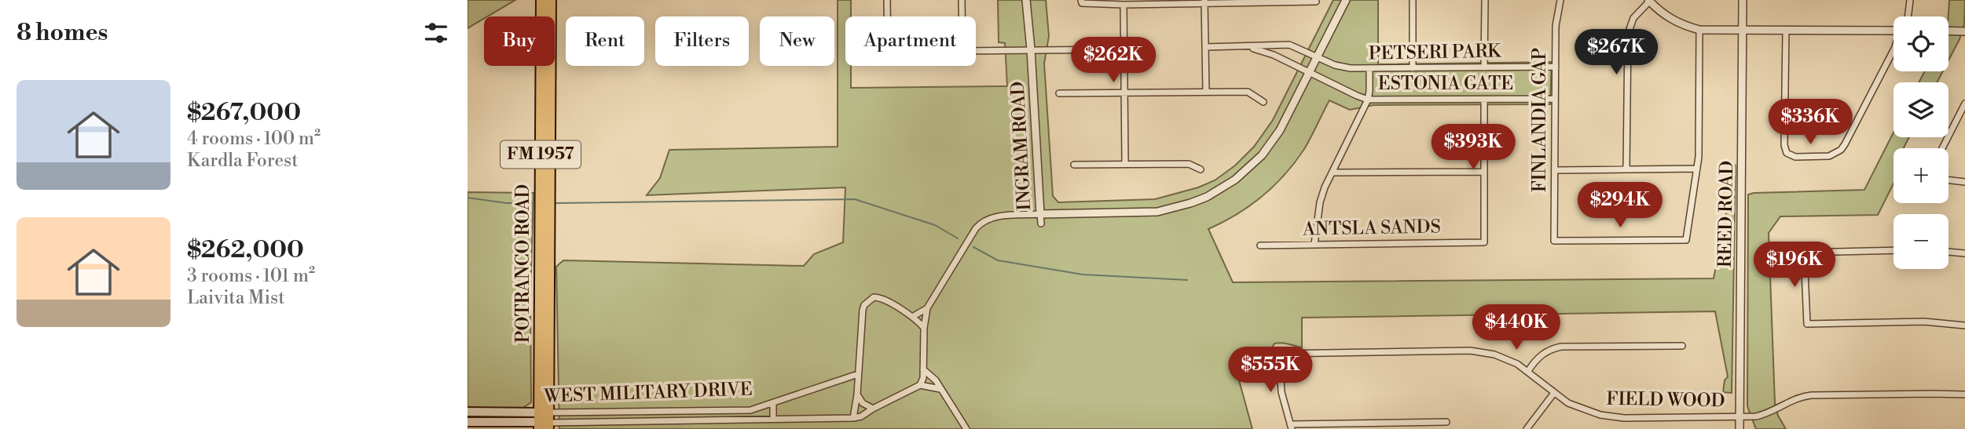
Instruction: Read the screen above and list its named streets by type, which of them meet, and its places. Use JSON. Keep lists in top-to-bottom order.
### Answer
{
  "streets": {
    "main road": ["FM 1957", "POTRANCO ROAD", "WEST MILITARY DRIVE"],
    "street": [
      "PETSERI PARK",
      "ESTONIA GATE",
      "FINLANDIA GAP",
      "INGRAM ROAD",
      "REED ROAD",
      "ANTSLA SANDS",
      "FIELD WOOD"
    ]
  },
  "crossings": [
    ["PETSERI PARK", "ESTONIA GATE"],
    ["PETSERI PARK", "FINLANDIA GAP"],
    ["ESTONIA GATE", "FINLANDIA GAP"],
    ["REED ROAD", "FIELD WOOD"],
    ["POTRANCO ROAD", "WEST MILITARY DRIVE"]
  ],
  "page": {
    "heading": "8 homes",
    "map_buttons": ["+", "−"],
    "chip": [
      "Buy",
      "Rent",
      "Filters",
      "New",
      "Apartment"
    ],
    "price": [
      "$267K",
      "$262K",
      "$336K",
      "$393K",
      "$294K",
      "$196K",
      "$440K",
      "$555K"
    ],
    "list": [
      {
        "name": "$267,000",
        "note": "4 rooms · 100 m² · Kardla Forest"
      },
      {
        "name": "$262,000",
        "note": "3 rooms · 101 m² · Laivita Mist"
      }
    ]
  }
}
